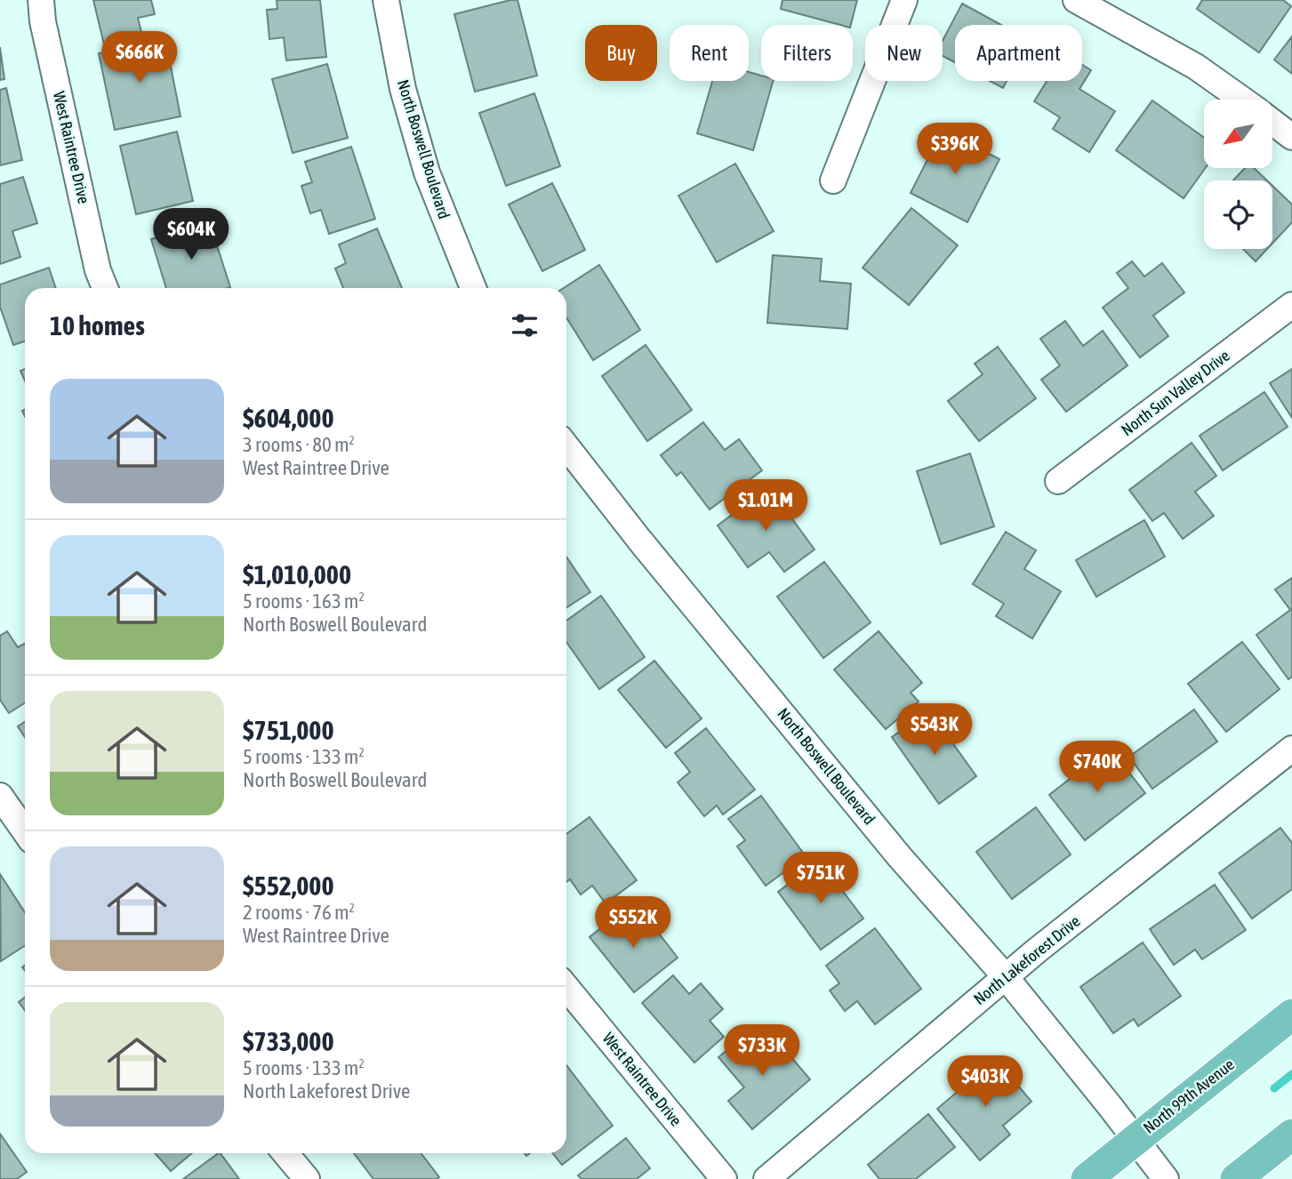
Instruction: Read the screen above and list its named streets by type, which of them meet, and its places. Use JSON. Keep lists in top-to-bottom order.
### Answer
{
  "streets": {
    "main road": ["North 99th Avenue"],
    "street": [
      "West Raintree Drive",
      "North Boswell Boulevard",
      "North Sun Valley Drive",
      "North Lakeforest Drive"
    ]
  },
  "crossings": [
    ["North Boswell Boulevard", "North Lakeforest Drive"],
    ["North Boswell Boulevard", "North 99th Avenue"]
  ],
  "north": "bottom left",
  "page": {
    "chip": [
      "Buy",
      "Rent",
      "Filters",
      "New",
      "Apartment"
    ],
    "price": [
      "$666K",
      "$396K",
      "$604K",
      "$1.01M",
      "$543K",
      "$740K",
      "$751K",
      "$552K",
      "$733K",
      "$403K"
    ],
    "heading": "10 homes",
    "list": [
      {
        "name": "$604,000",
        "note": "3 rooms · 80 m² · West Raintree Drive"
      },
      {
        "name": "$1,010,000",
        "note": "5 rooms · 163 m² · North Boswell Boulevard"
      },
      {
        "name": "$751,000",
        "note": "5 rooms · 133 m² · North Boswell Boulevard"
      },
      {
        "name": "$552,000",
        "note": "2 rooms · 76 m² · West Raintree Drive"
      },
      {
        "name": "$733,000",
        "note": "5 rooms · 133 m² · North Lakeforest Drive"
      }
    ]
  }
}
